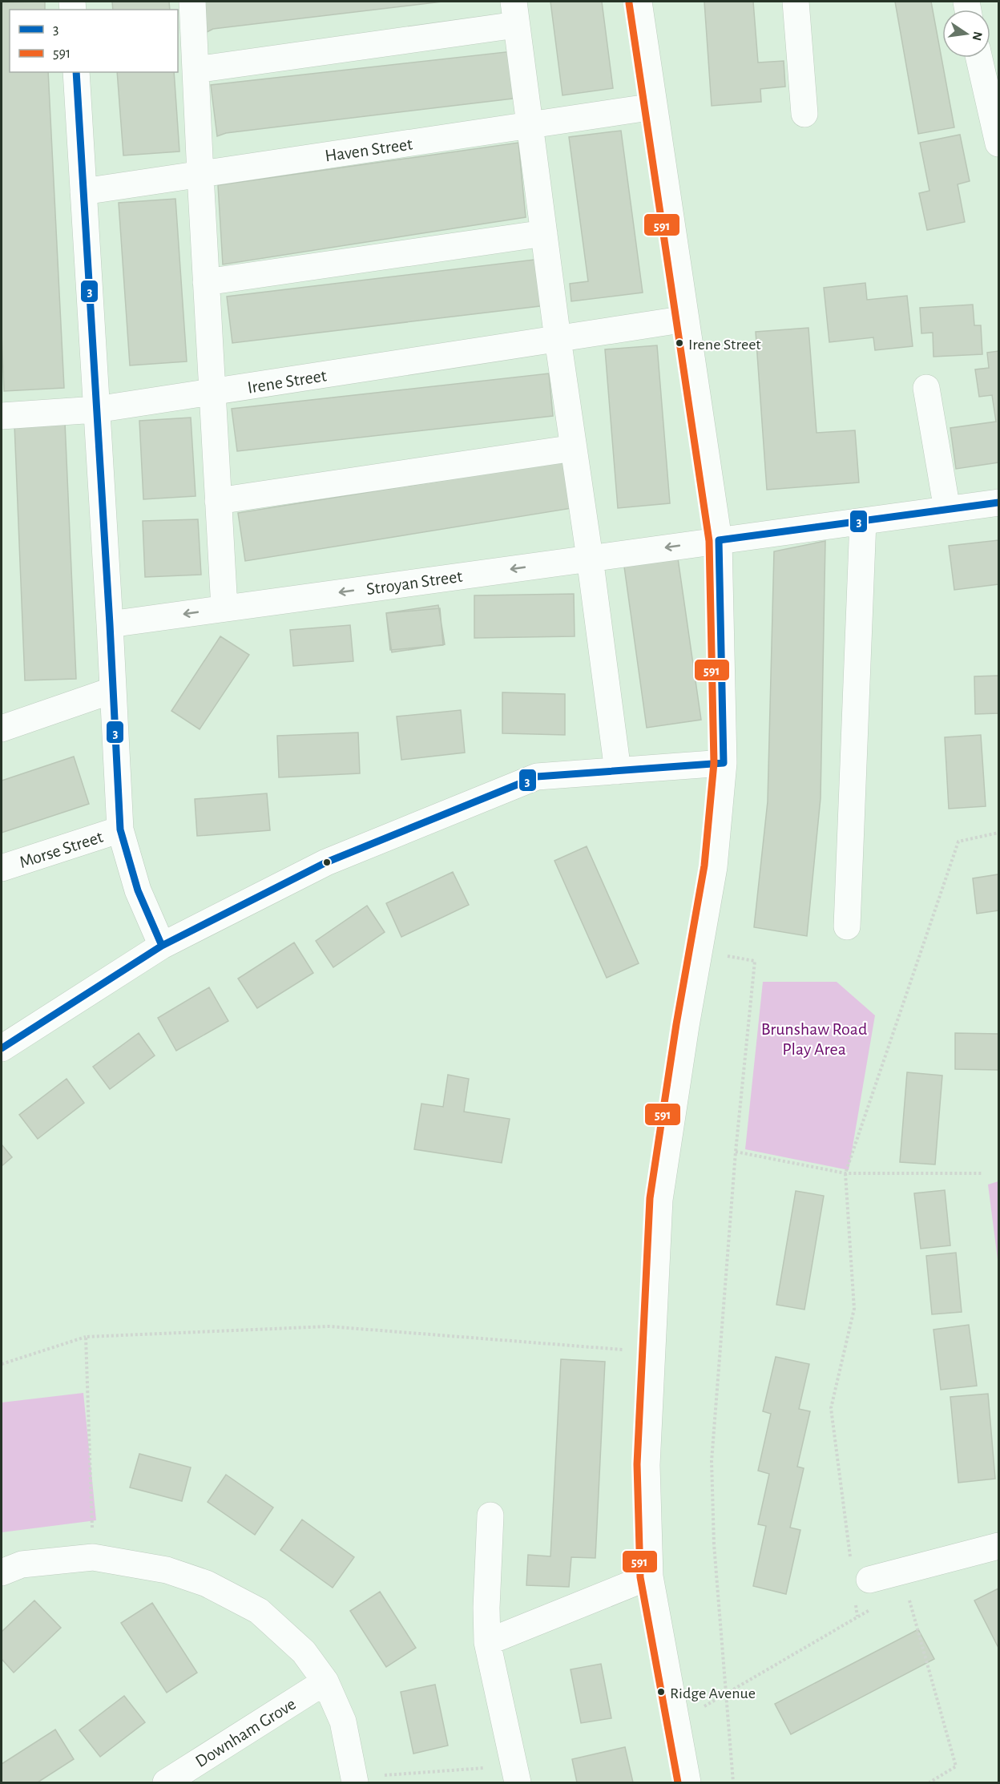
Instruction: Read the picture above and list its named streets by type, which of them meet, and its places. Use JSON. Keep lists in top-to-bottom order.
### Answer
{
  "streets": {
    "street": [
      "Haven Street",
      "Irene Street",
      "Stroyan Street",
      "Morse Street",
      "Downham Grove"
    ]
  },
  "parks": ["Brunshaw Road Play Area"],
  "places": ["Irene Street", "Ridge Avenue"],
  "lines": ["transit line 591", "transit line 3"],
  "legend": ["3", "591"],
  "north": "right"
}
